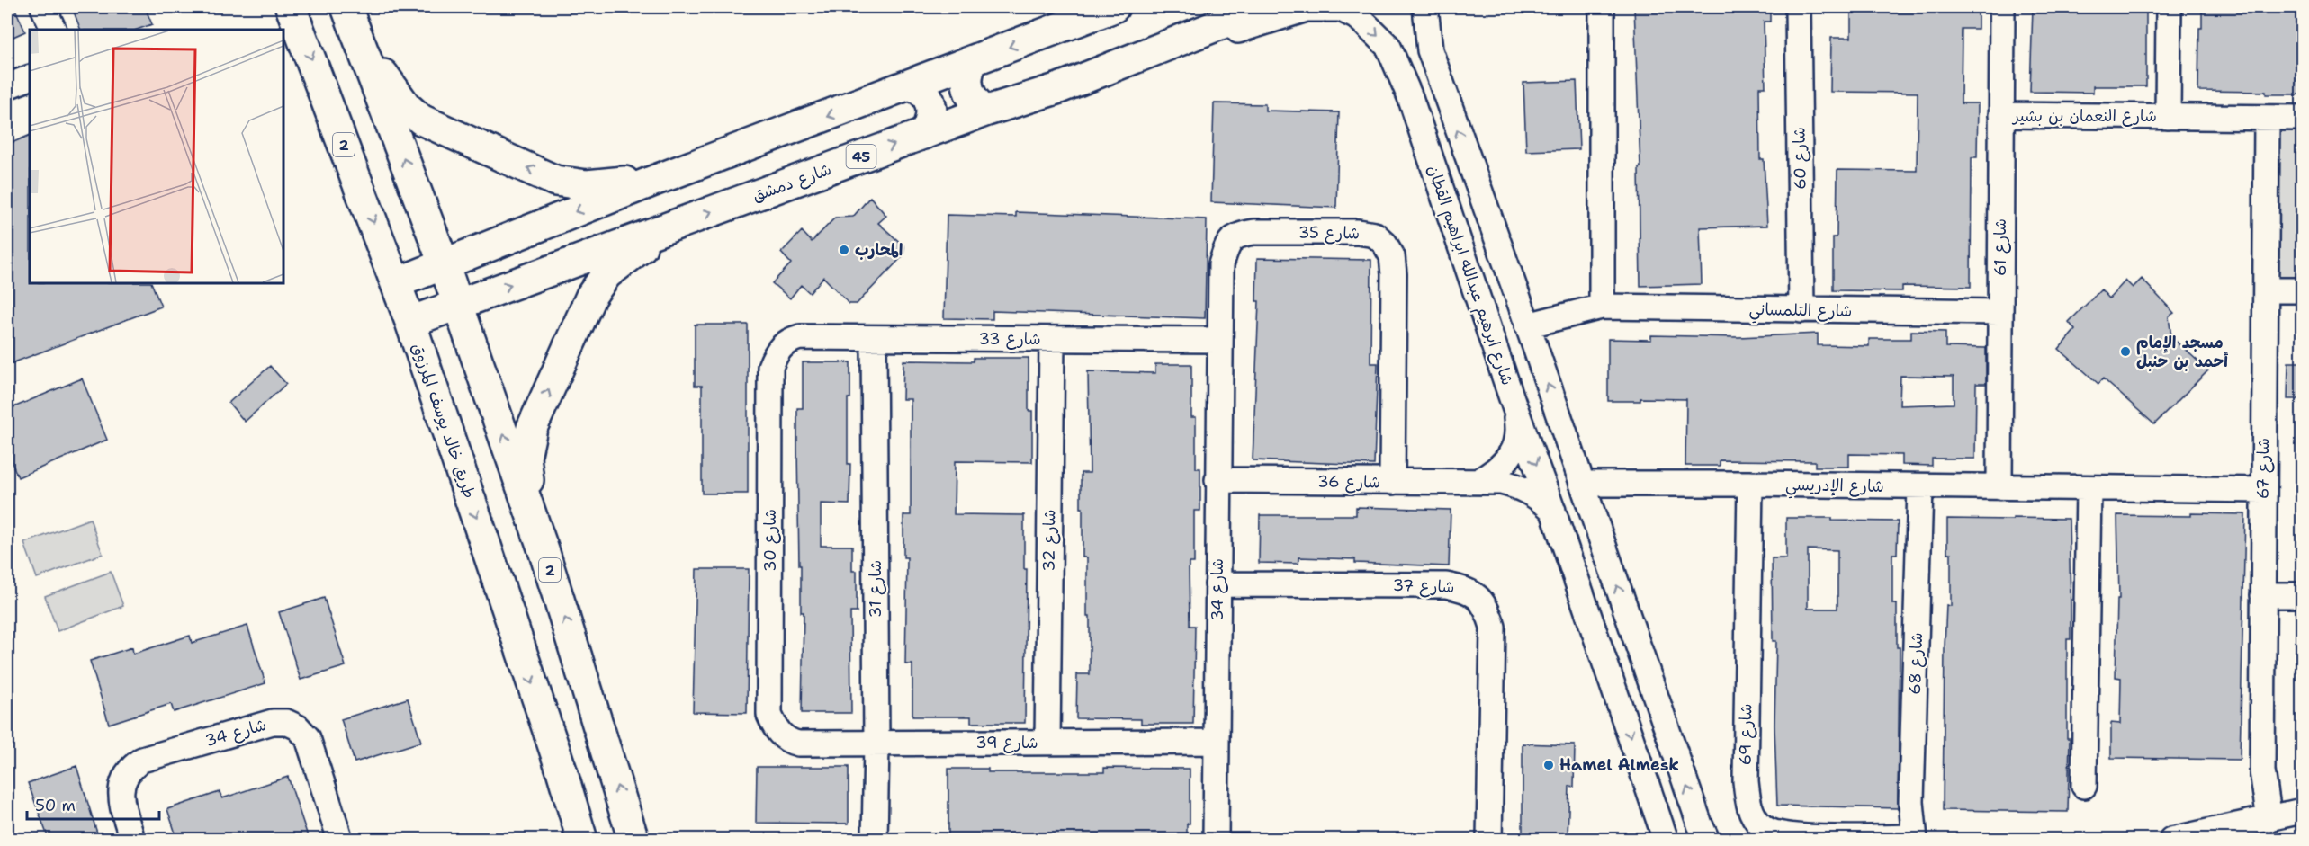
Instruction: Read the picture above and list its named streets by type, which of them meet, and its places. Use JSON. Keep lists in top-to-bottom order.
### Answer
{
  "streets": {
    "main road": [
      "2",
      "45",
      "شارع دمشق",
      "طريق خالد يوسف المرزوق"
    ],
    "street": [
      "شارع النعمان بن بشير",
      "شارع 60",
      "شارع 35",
      "شارع 61",
      "شارع ابرهيم عبدالله ابراهيم القطان",
      "شارع التلمساني",
      "شارع 33",
      "شارع 67",
      "شارع 36",
      "شارع الإدريسي",
      "شارع 30",
      "شارع 32",
      "شارع 37",
      "شارع 31",
      "شارع 34",
      "شارع 68",
      "شارع 69",
      "شارع 39"
    ]
  },
  "crossings": [
    ["شارع النعمان بن بشير", "شارع 61"],
    ["شارع النعمان بن بشير", "شارع 67"],
    ["2", "شارع دمشق"],
    ["شارع 60", "شارع التلمساني"],
    ["شارع دمشق", "شارع ابرهيم عبدالله ابراهيم القطان"],
    ["شارع دمشق", "طريق خالد يوسف المرزوق"],
    ["شارع 35", "شارع 33"],
    ["شارع 35", "شارع 36"],
    ["شارع 35", "شارع 34"],
    ["شارع 61", "شارع التلمساني"],
    ["شارع 61", "شارع الإدريسي"],
    ["شارع ابرهيم عبدالله ابراهيم القطان", "شارع 36"],
    ["شارع 33", "شارع 30"],
    ["شارع 33", "شارع 32"],
    ["شارع 33", "شارع 31"],
    ["شارع 33", "شارع 34"],
    ["شارع 67", "شارع الإدريسي"],
    ["شارع 36", "شارع 34"],
    ["شارع الإدريسي", "شارع 68"],
    ["شارع الإدريسي", "شارع 69"],
    ["شارع 30", "شارع 39"],
    ["شارع 32", "شارع 39"],
    ["شارع 37", "شارع 34"],
    ["شارع 31", "شارع 39"],
    ["شارع 34", "شارع 39"],
    ["شارع 68", "شارع 69"]
  ],
  "places": ["المحارب", "مسجد الإمام أحمد بن حنبل", "Hamel Almesk"],
  "scale_bar": "50 m"
}
